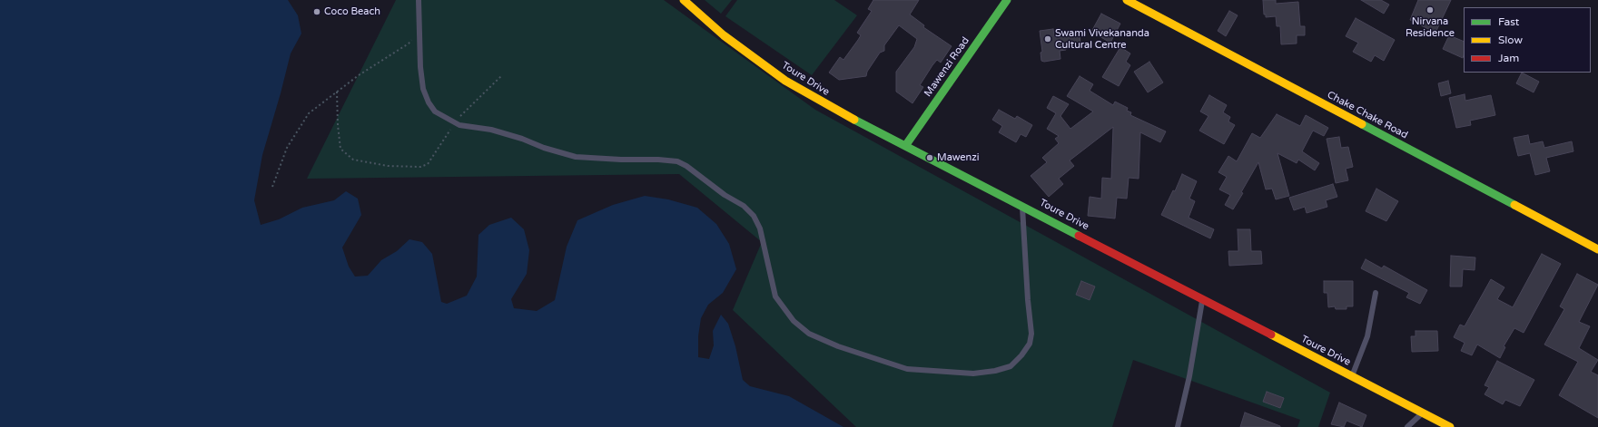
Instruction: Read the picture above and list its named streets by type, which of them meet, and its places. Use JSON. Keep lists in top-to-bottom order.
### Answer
{
  "streets": {
    "street": ["Mawenzi Road", "Toure Drive", "Chake Chake Road"]
  },
  "crossings": [
    ["Mawenzi Road", "Toure Drive"]
  ],
  "places": [
    "Nirvana Residence",
    "Coco Beach",
    "Swami Vivekananda Cultural Centre",
    "Mawenzi"
  ],
  "legend": ["Fast", "Slow", "Jam"]
}
